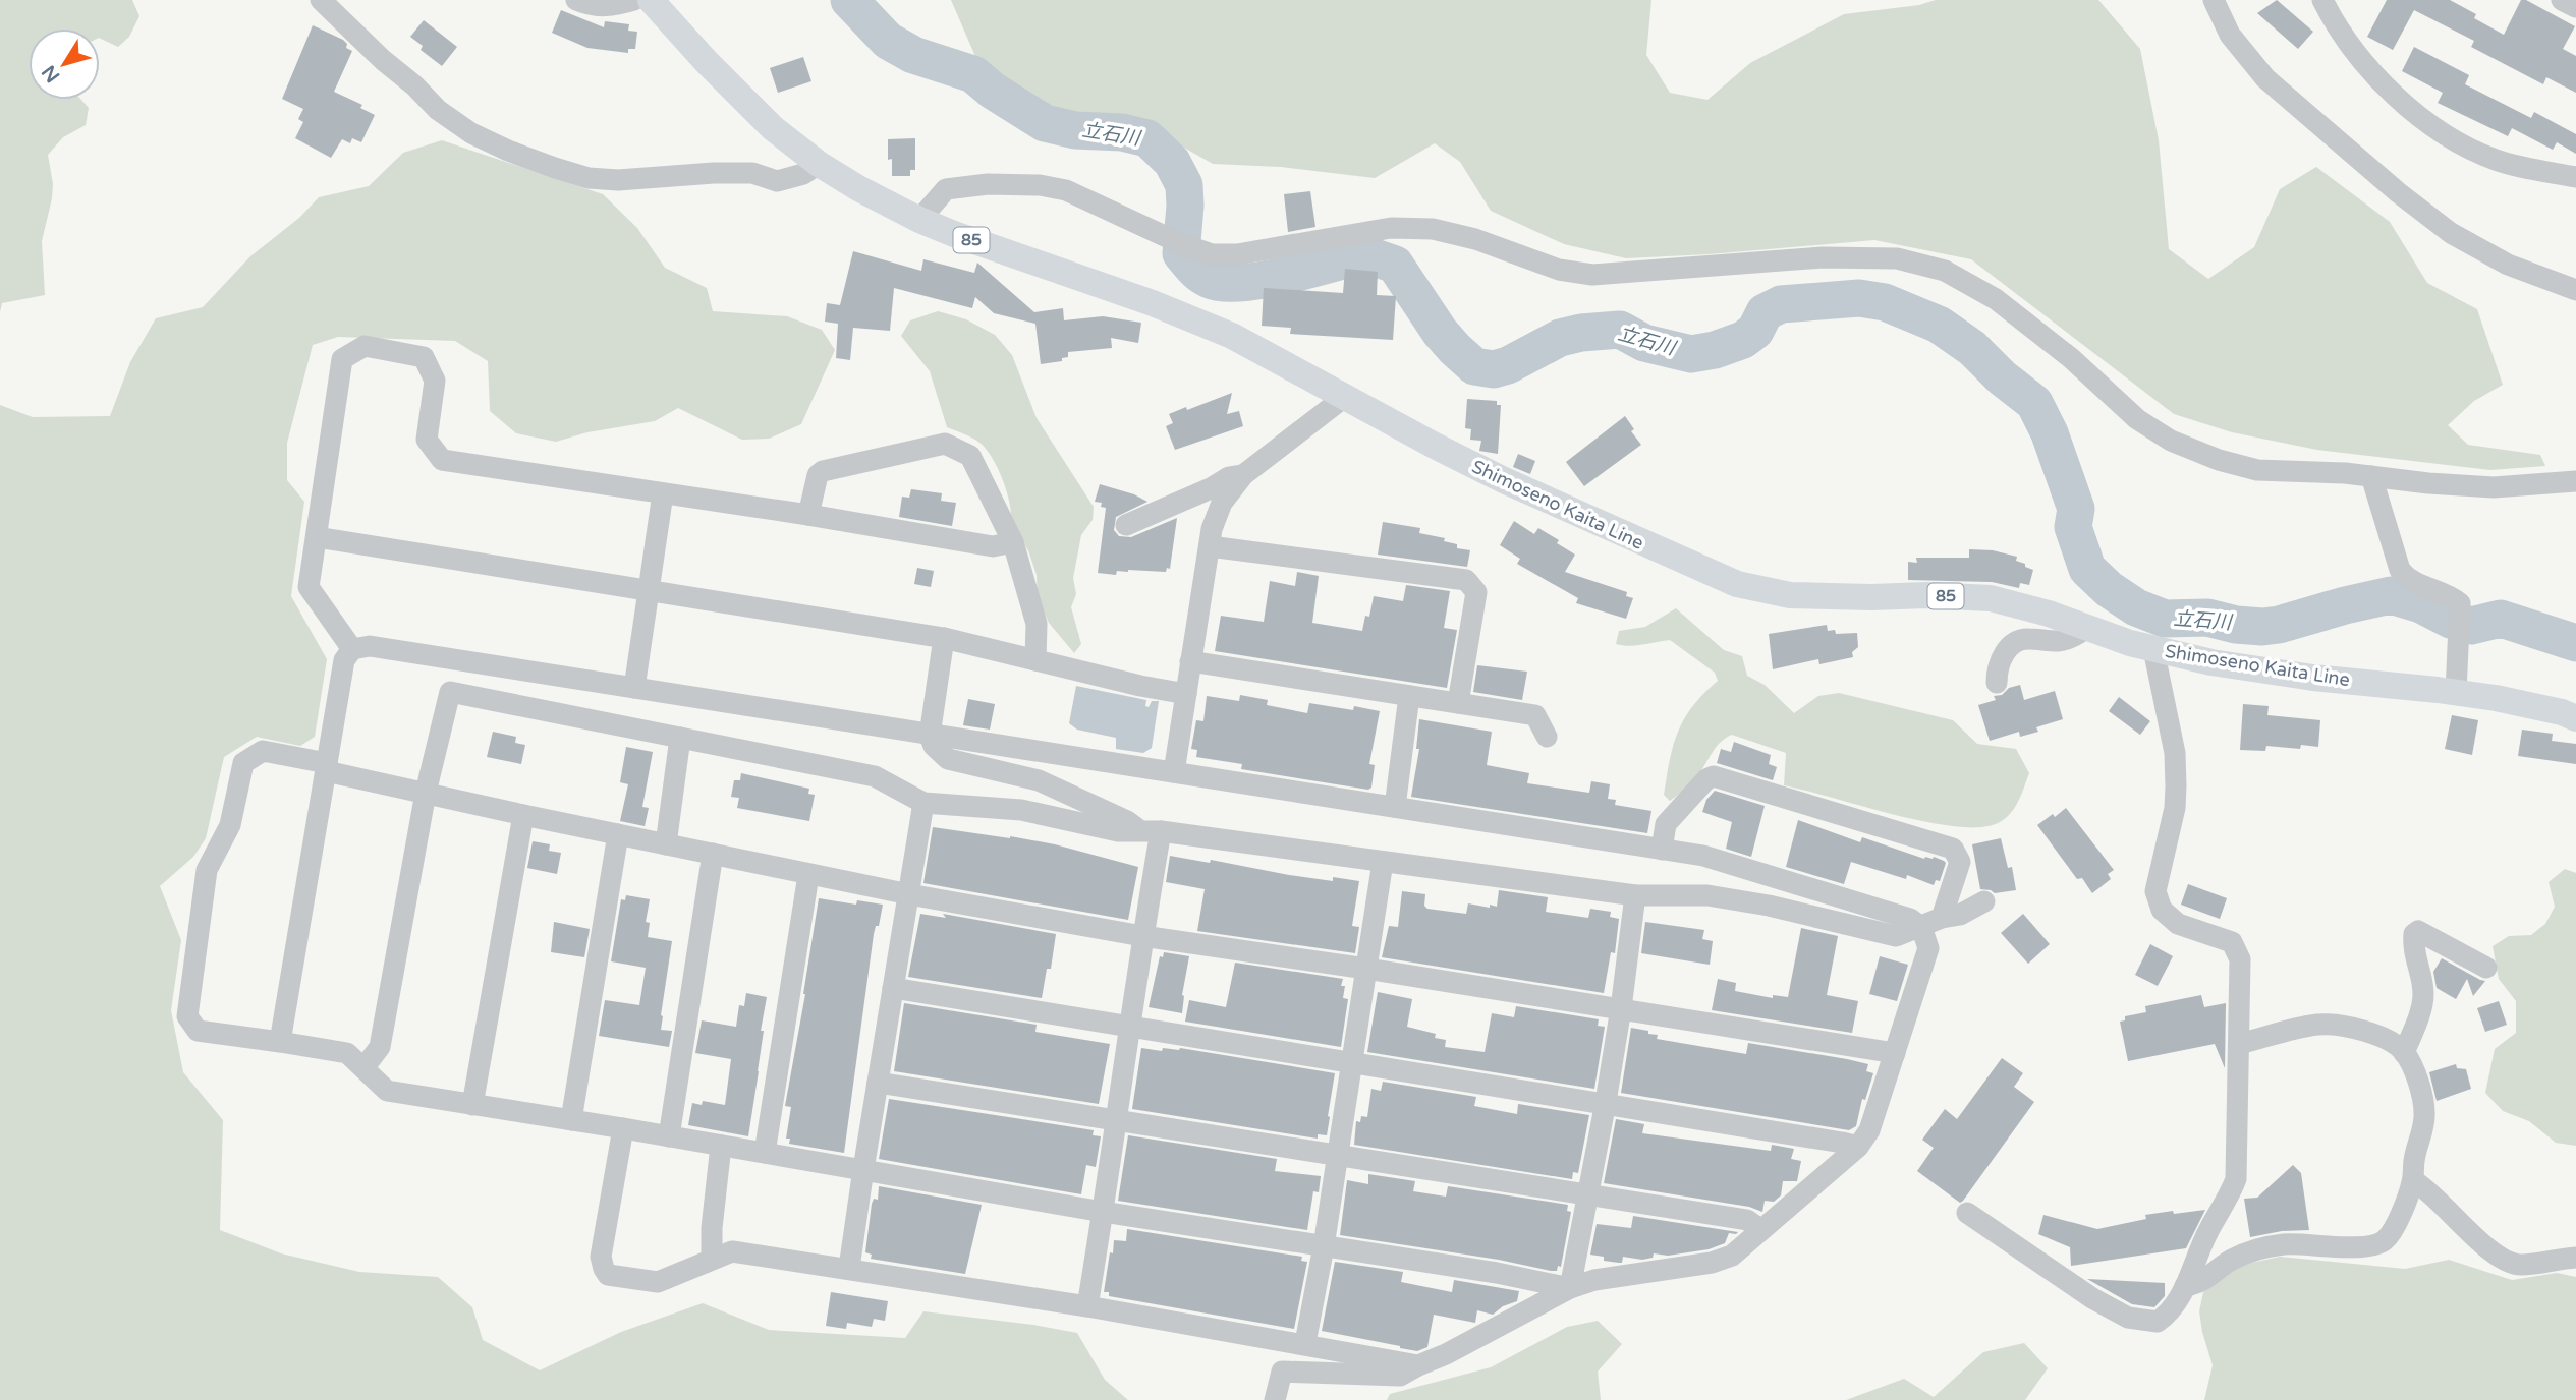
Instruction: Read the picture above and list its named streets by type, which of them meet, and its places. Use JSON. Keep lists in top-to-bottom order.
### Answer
{
  "streets": {
    "main road": ["85", "Shimoseno Kaita Line"]
  },
  "water": ["立石川"],
  "north": "bottom left"
}
